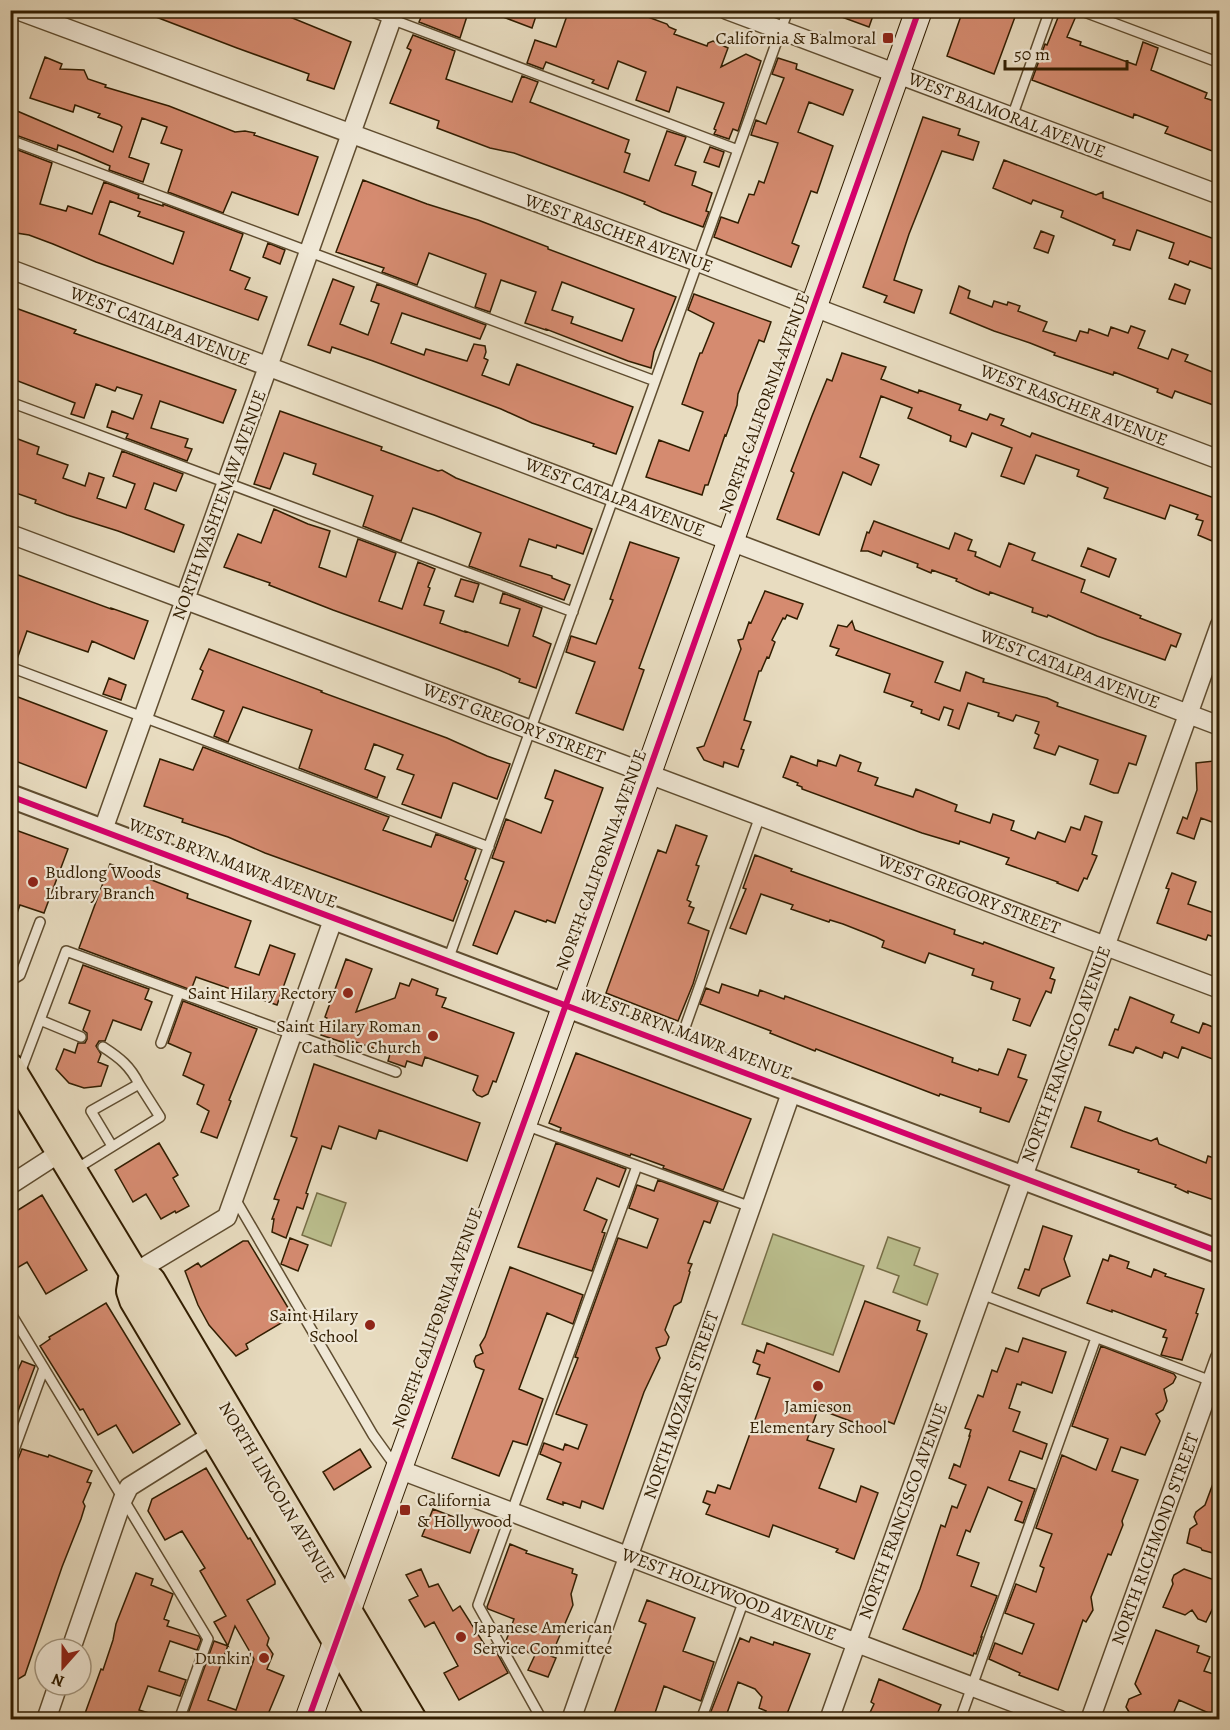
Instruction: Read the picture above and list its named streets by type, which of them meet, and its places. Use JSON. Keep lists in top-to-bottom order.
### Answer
{
  "streets": {
    "main road": ["NORTH CALIFORNIA AVENUE", "NORTH LINCOLN AVENUE"],
    "street": [
      "WEST BALMORAL AVENUE",
      "WEST RASCHER AVENUE",
      "WEST CATALPA AVENUE",
      "NORTH WASHTENAW AVENUE",
      "WEST GREGORY STREET",
      "WEST BRYN MAWR AVENUE",
      "NORTH FRANCISCO AVENUE",
      "NORTH MOZART STREET",
      "NORTH RICHMOND STREET",
      "WEST HOLLYWOOD AVENUE"
    ]
  },
  "crossings": [
    ["WEST BALMORAL AVENUE", "NORTH CALIFORNIA AVENUE"],
    ["WEST RASCHER AVENUE", "NORTH CALIFORNIA AVENUE"],
    ["WEST RASCHER AVENUE", "NORTH WASHTENAW AVENUE"],
    ["WEST CATALPA AVENUE", "NORTH CALIFORNIA AVENUE"],
    ["WEST CATALPA AVENUE", "NORTH WASHTENAW AVENUE"],
    ["WEST CATALPA AVENUE", "NORTH FRANCISCO AVENUE"],
    ["NORTH CALIFORNIA AVENUE", "WEST GREGORY STREET"],
    ["NORTH CALIFORNIA AVENUE", "WEST BRYN MAWR AVENUE"],
    ["NORTH CALIFORNIA AVENUE", "NORTH LINCOLN AVENUE"],
    ["NORTH CALIFORNIA AVENUE", "WEST HOLLYWOOD AVENUE"],
    ["NORTH WASHTENAW AVENUE", "WEST GREGORY STREET"],
    ["NORTH WASHTENAW AVENUE", "WEST BRYN MAWR AVENUE"],
    ["WEST GREGORY STREET", "NORTH FRANCISCO AVENUE"],
    ["WEST BRYN MAWR AVENUE", "NORTH FRANCISCO AVENUE"],
    ["WEST BRYN MAWR AVENUE", "NORTH MOZART STREET"],
    ["NORTH FRANCISCO AVENUE", "WEST HOLLYWOOD AVENUE"],
    ["NORTH MOZART STREET", "WEST HOLLYWOOD AVENUE"]
  ],
  "places": {
    "transit": ["California & Balmoral", "California & Hollywood"],
    "other": [
      "Budlong Woods Library Branch",
      "Saint Hilary Rectory",
      "Saint Hilary Roman Catholic Church",
      "Saint Hilary School",
      "Jamieson Elementary School",
      "Japanese American Service Committee",
      "Dunkin'"
    ]
  },
  "scale_bar": "50 m",
  "north": "bottom"
}
